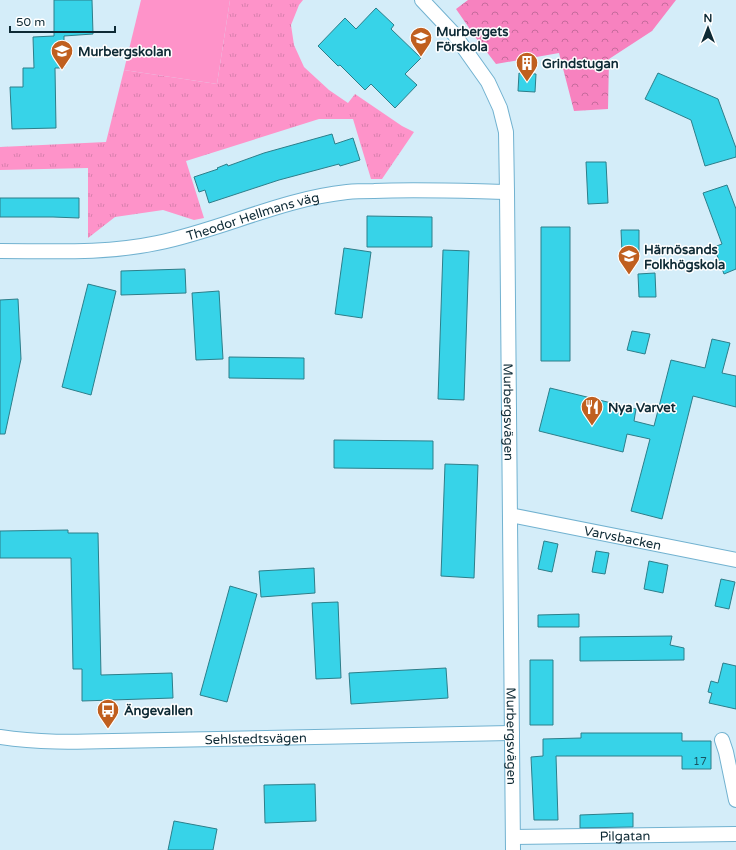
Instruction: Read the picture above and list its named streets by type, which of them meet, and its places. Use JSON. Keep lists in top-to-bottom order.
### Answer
{
  "streets": {
    "street": [
      "Theodor Hellmans väg",
      "Murbergsvägen",
      "Varvsbacken",
      "Sehlstedtsvägen",
      "Pilgatan"
    ]
  },
  "crossings": [
    ["Theodor Hellmans väg", "Murbergsvägen"],
    ["Murbergsvägen", "Varvsbacken"],
    ["Murbergsvägen", "Sehlstedtsvägen"],
    ["Murbergsvägen", "Pilgatan"]
  ],
  "places": {
    "school or university": ["Murbergets Förskola", "Murbergskolan", "Härnösands Folkhögskola"],
    "building": ["Grindstugan"],
    "restaurant": ["Nya Varvet"],
    "bus stop": ["Ängevallen"]
  },
  "house_numbers": ["17"],
  "scale_bar": "50 m",
  "north": "top"
}
